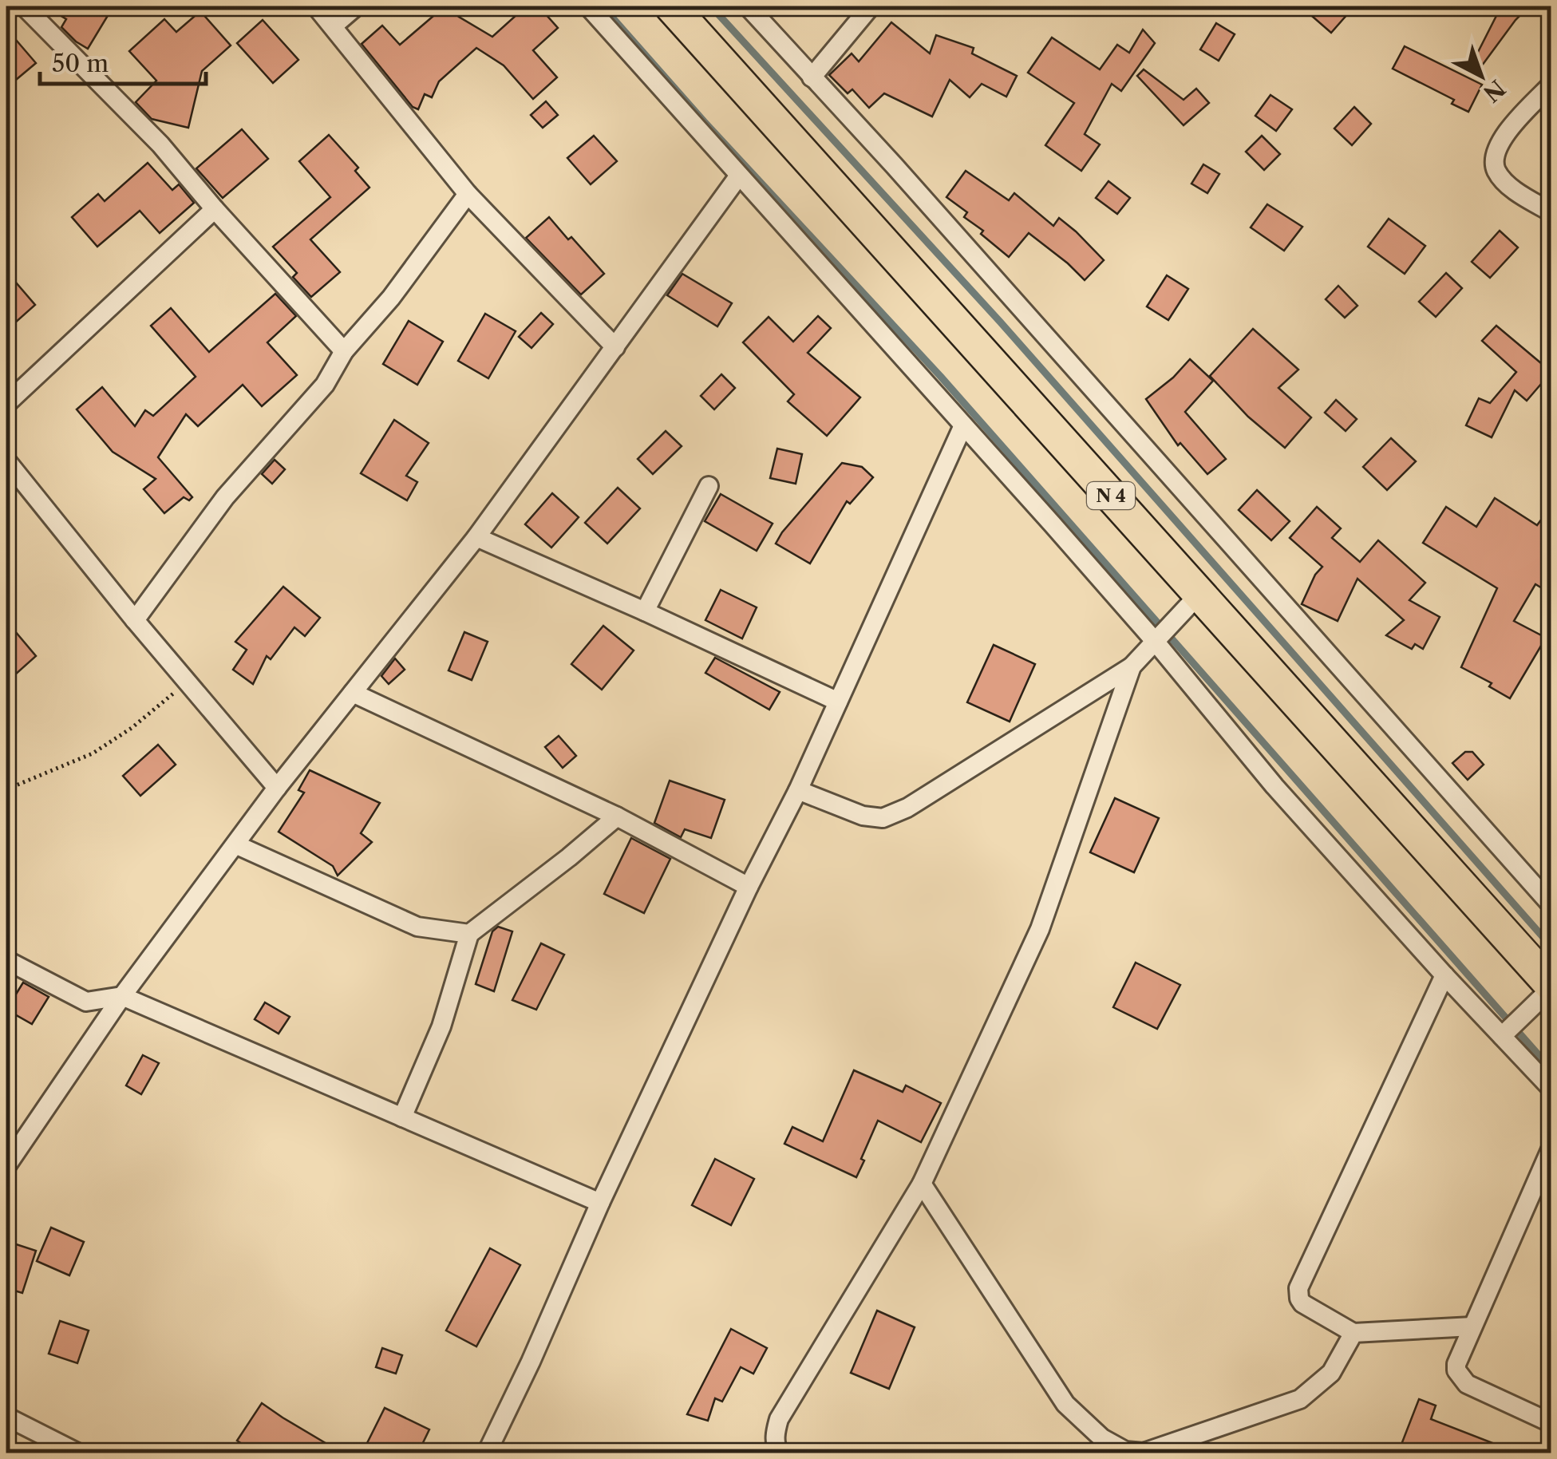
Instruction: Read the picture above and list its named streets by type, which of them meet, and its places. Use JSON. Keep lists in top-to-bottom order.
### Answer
{
  "streets": {
    "highway": ["N 4"]
  },
  "scale_bar": "50 m",
  "north": "bottom right"
}
